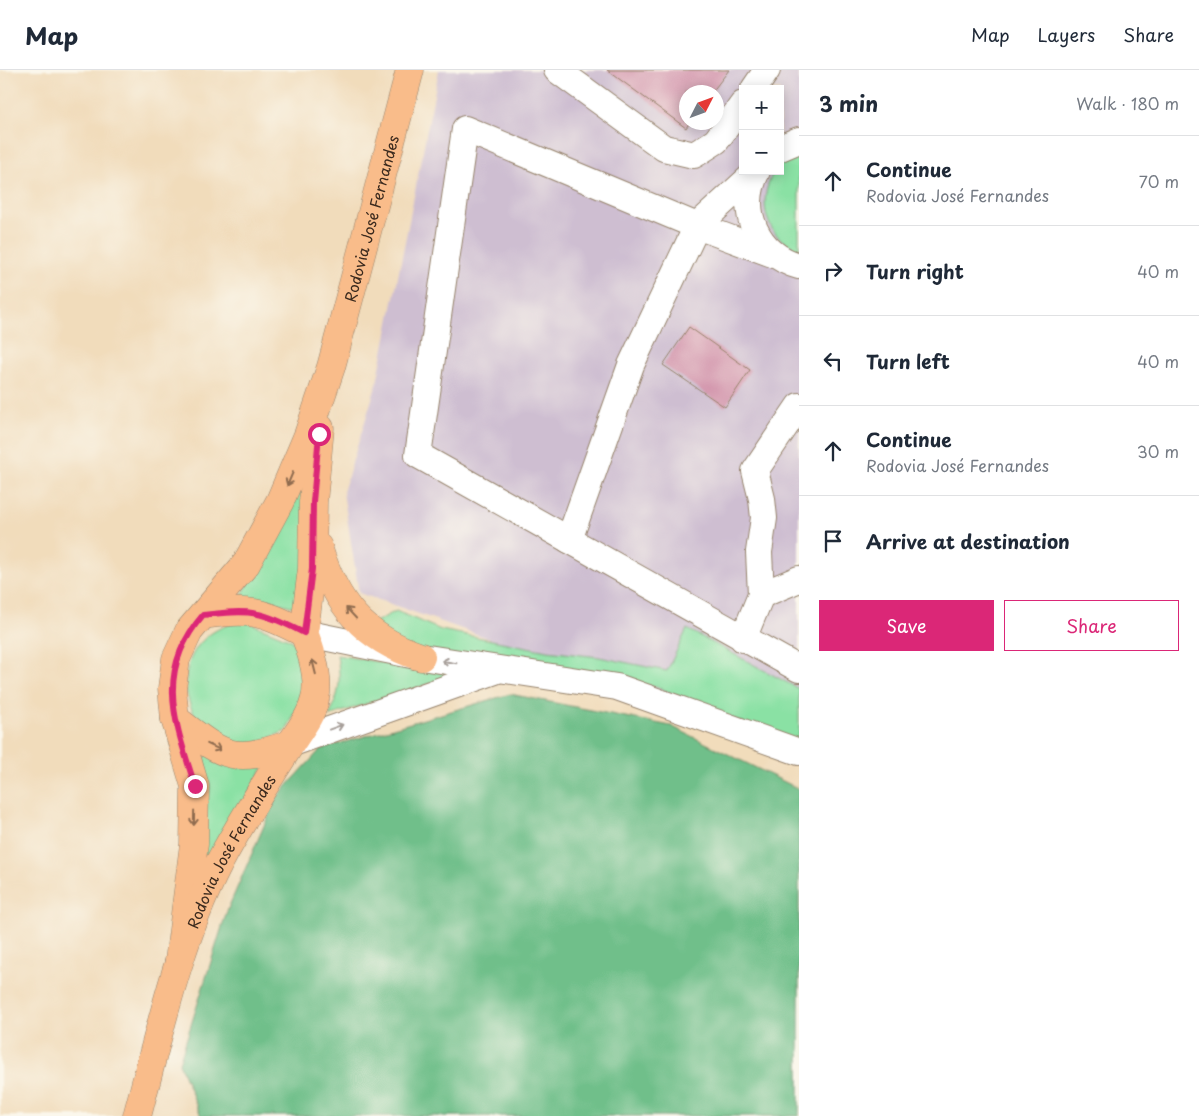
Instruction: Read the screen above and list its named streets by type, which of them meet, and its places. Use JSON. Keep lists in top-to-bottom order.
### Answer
{
  "streets": {
    "main road": ["Rodovia José Fernandes"]
  },
  "north": "top right",
  "page": {
    "header": "Map",
    "nav": ["Map", "Layers", "Share"],
    "heading": ["3 min", "Walk · 180 m"],
    "map_buttons": ["+", "−"],
    "list": [
      ["Continue", "Rodovia José Fernandes", "70 m"],
      ["Turn right", "40 m"],
      ["Turn left", "40 m"],
      ["Continue", "Rodovia José Fernandes", "30 m"],
      "Arrive at destination"
    ],
    "buttons": ["Save", "Share"]
  }
}
